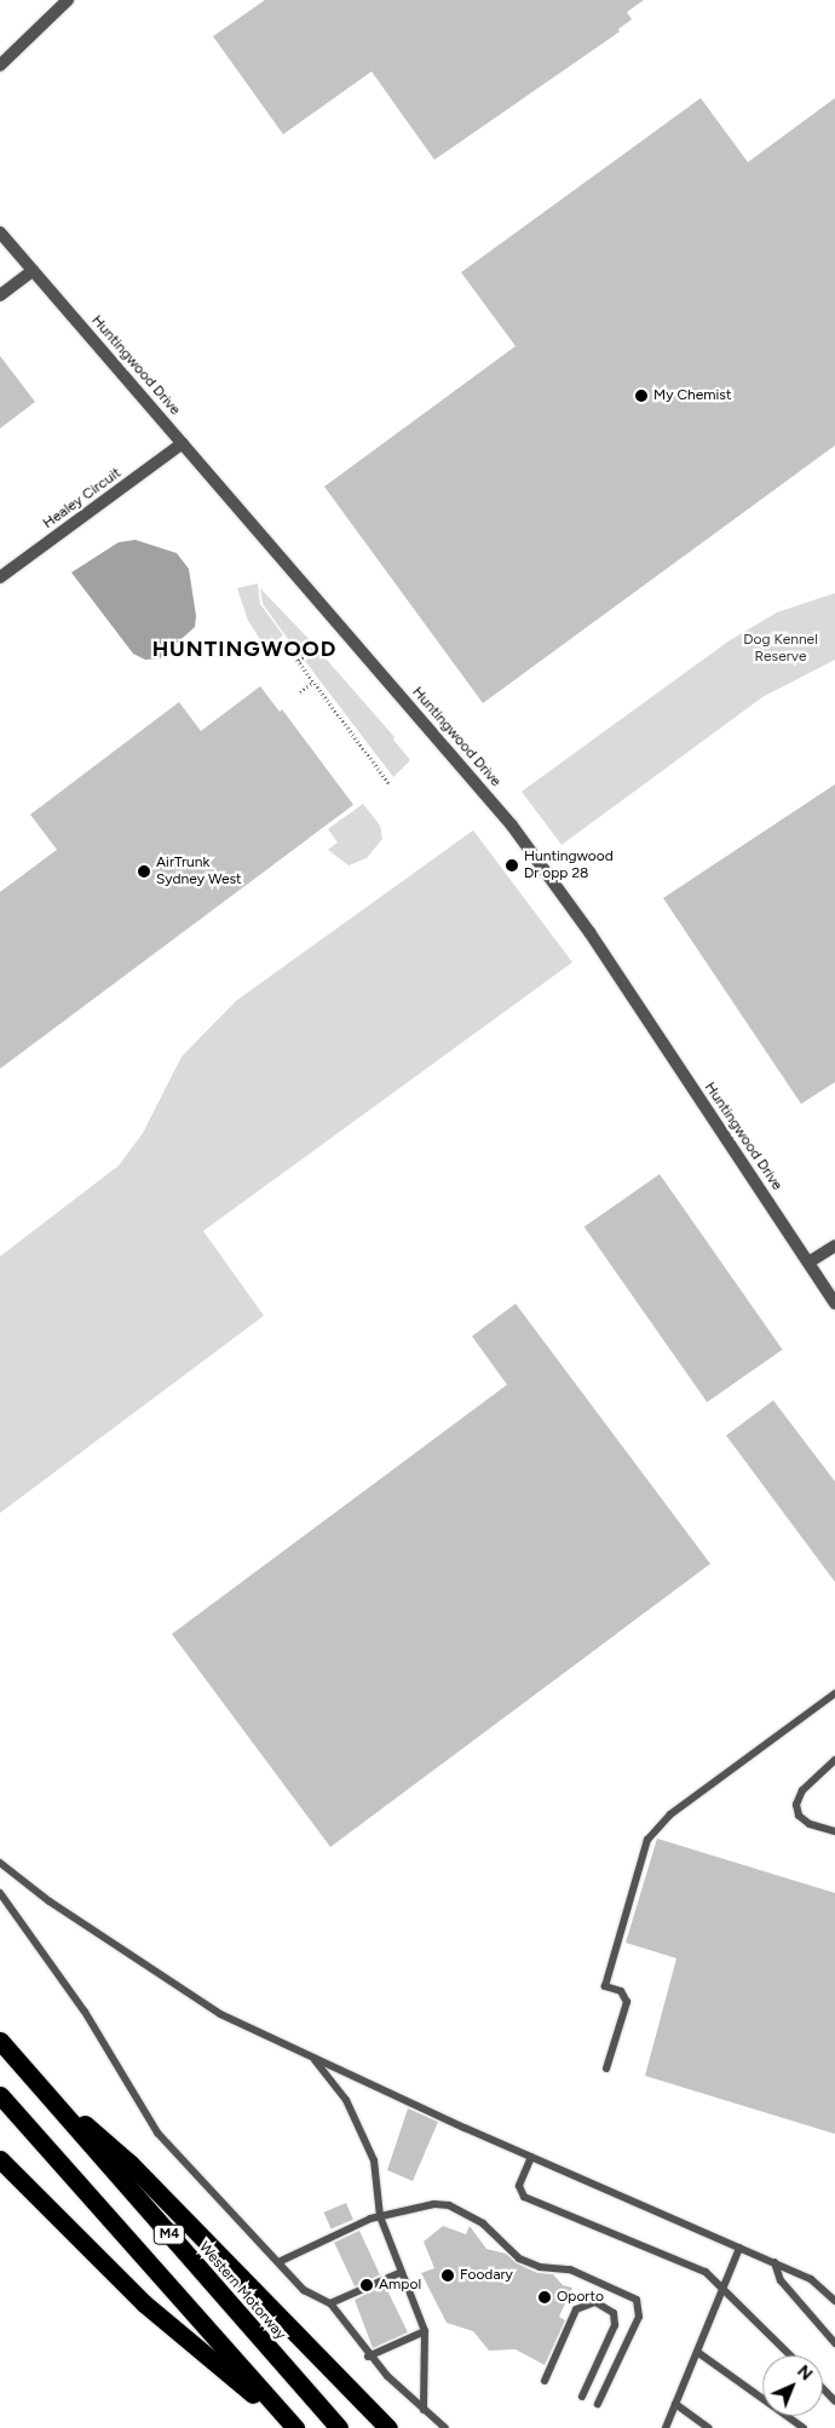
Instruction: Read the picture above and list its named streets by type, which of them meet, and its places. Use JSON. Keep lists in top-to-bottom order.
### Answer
{
  "streets": {
    "highway": ["M4", "Western Motorway"],
    "street": ["Huntingwood Drive", "Healey Circuit"]
  },
  "crossings": [
    ["Huntingwood Drive", "Healey Circuit"]
  ],
  "districts": ["HUNTINGWOOD"],
  "parks": ["Dog Kennel Reserve"],
  "places": [
    "My Chemist",
    "Huntingwood Dr opp 28",
    "AirTrunk Sydney West",
    "Foodary",
    "Ampol",
    "Oporto"
  ],
  "north": "top right"
}
